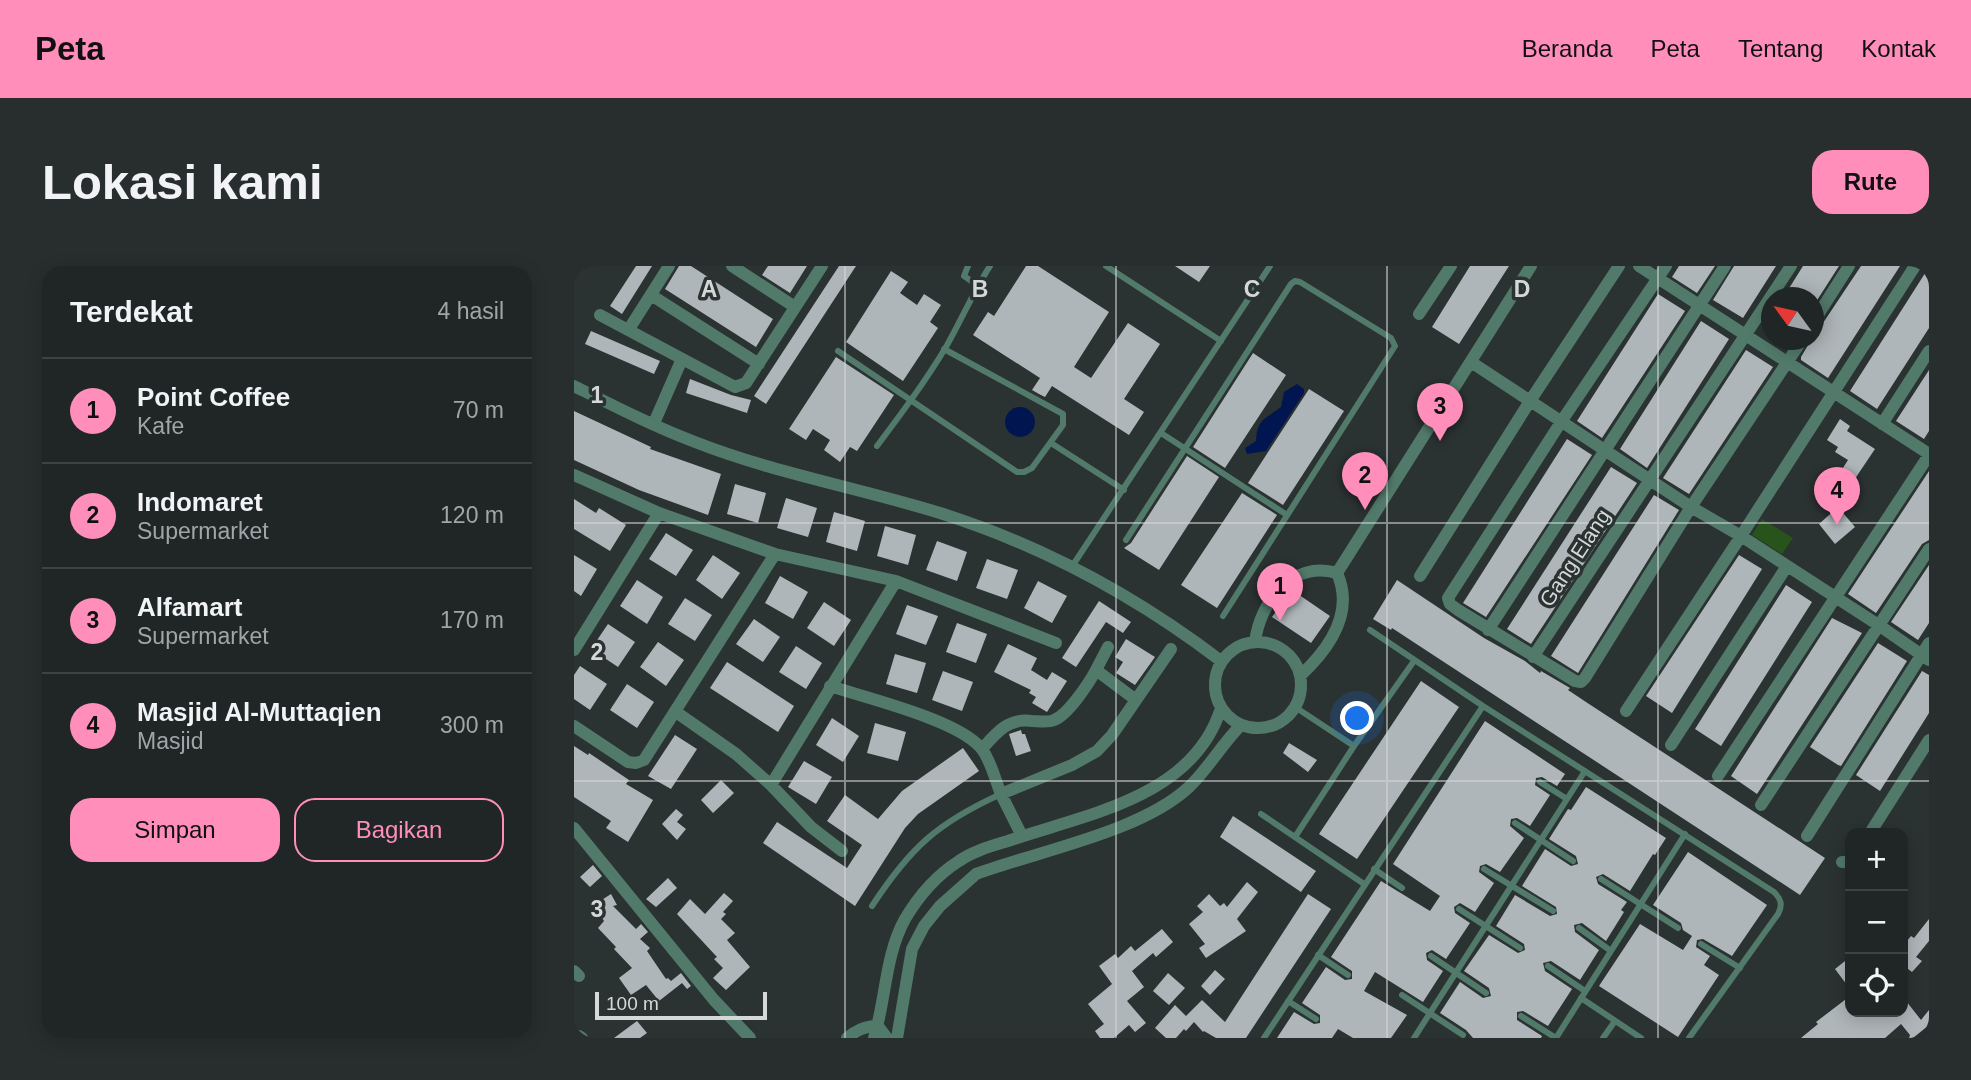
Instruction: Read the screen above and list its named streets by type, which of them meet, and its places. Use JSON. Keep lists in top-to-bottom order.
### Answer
{
  "streets": {
    "street": ["Gang Elang"]
  },
  "scale_bar": "100 m",
  "north": "top left",
  "page": {
    "header": "Peta",
    "nav": [
      "Beranda",
      "Peta",
      "Tentang",
      "Kontak"
    ],
    "buttons": [
      "Rute",
      ["Simpan", "Bagikan"]
    ],
    "title": "Lokasi kami",
    "heading": ["Terdekat", "4 hasil"],
    "list": [
      {
        "mark": "1",
        "name": "Point Coffee",
        "note": "Kafe",
        "value": "70 m"
      },
      {
        "mark": "2",
        "name": "Indomaret",
        "note": "Supermarket",
        "value": "120 m"
      },
      {
        "mark": "3",
        "name": "Alfamart",
        "note": "Supermarket",
        "value": "170 m"
      },
      {
        "mark": "4",
        "name": "Masjid Al-Muttaqien",
        "note": "Masjid",
        "value": "300 m"
      }
    ],
    "pins": [
      "3",
      "2",
      "4",
      "1"
    ],
    "map_buttons": ["+", "−"],
    "scale": "100 m"
  },
  "grid": {
    "columns": [
      "A",
      "B",
      "C",
      "D"
    ],
    "rows": ["1", "2", "3"]
  }
}
